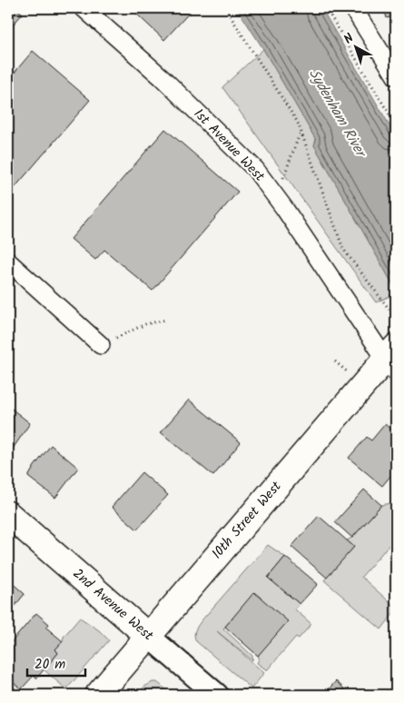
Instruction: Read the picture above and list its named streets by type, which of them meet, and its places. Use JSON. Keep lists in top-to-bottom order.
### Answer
{
  "streets": {
    "main road": ["10th Street West", "2nd Avenue West"],
    "street": ["1st Avenue West"]
  },
  "crossings": [
    ["1st Avenue West", "10th Street West"],
    ["10th Street West", "2nd Avenue West"]
  ],
  "water": ["Sydenham River"],
  "scale_bar": "20 m",
  "north": "top left"
}
